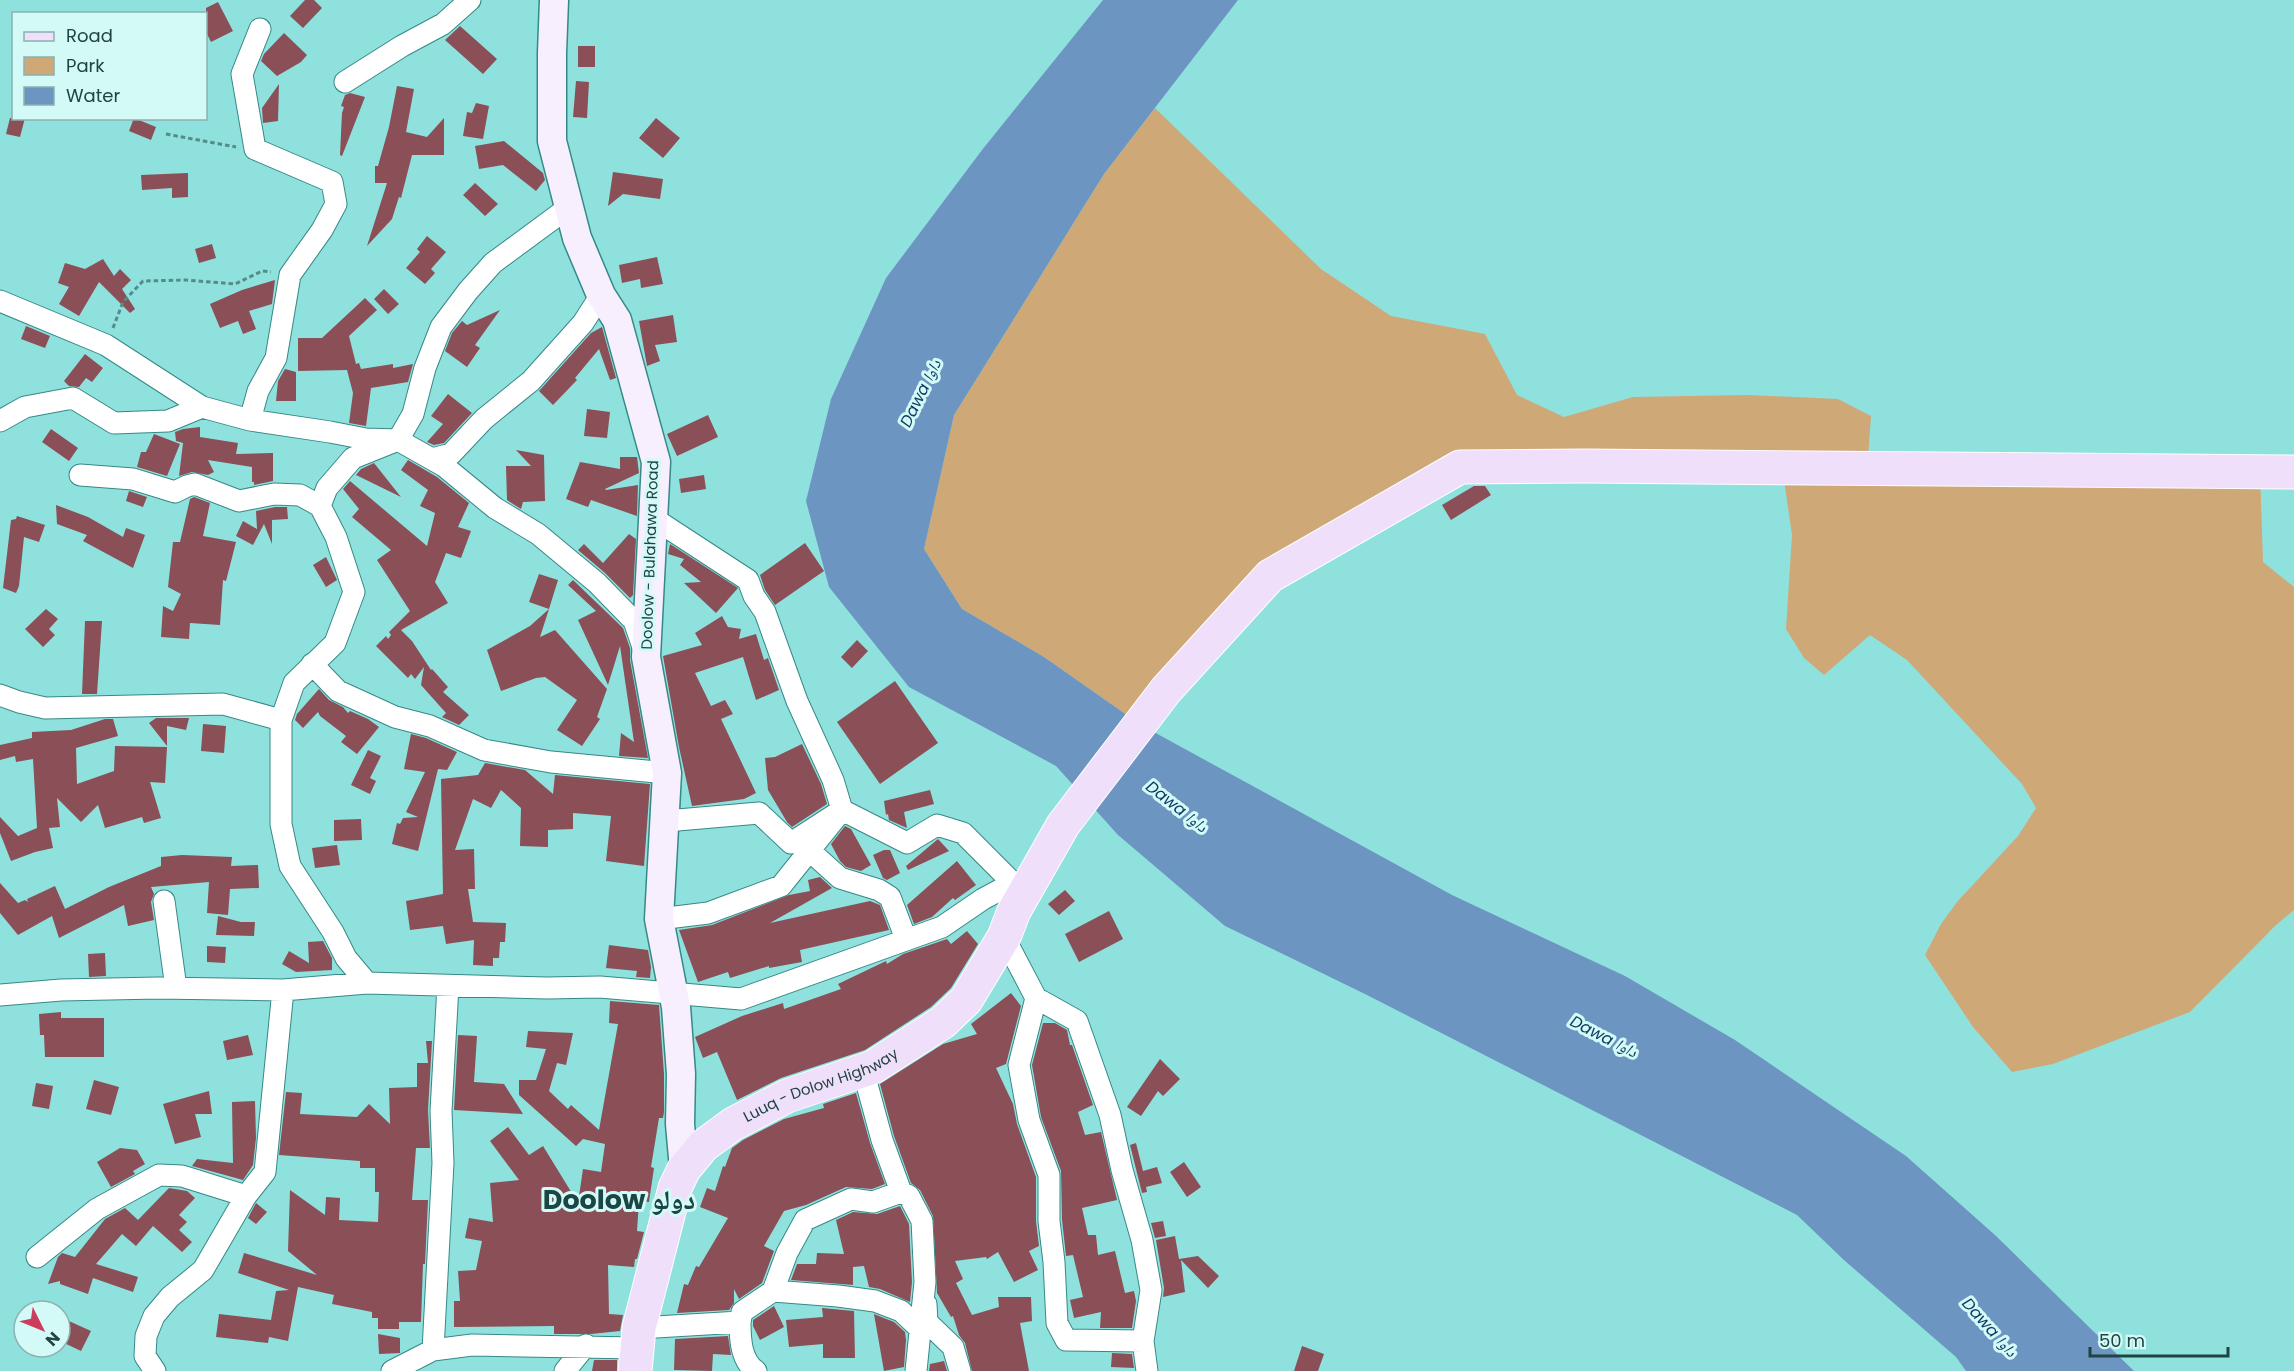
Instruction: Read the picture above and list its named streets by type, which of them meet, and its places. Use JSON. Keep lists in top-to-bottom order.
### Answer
{
  "streets": {
    "main road": ["Doolow - Bulahawa Road", "Luuq - Dolow Highway"]
  },
  "crossings": [
    ["Doolow - Bulahawa Road", "Luuq - Dolow Highway"]
  ],
  "districts": ["Doolow دولو"],
  "water": ["Dawa داوا"],
  "legend": ["Road", "Park", "Water"],
  "scale_bar": "50 m",
  "north": "bottom right"
}
